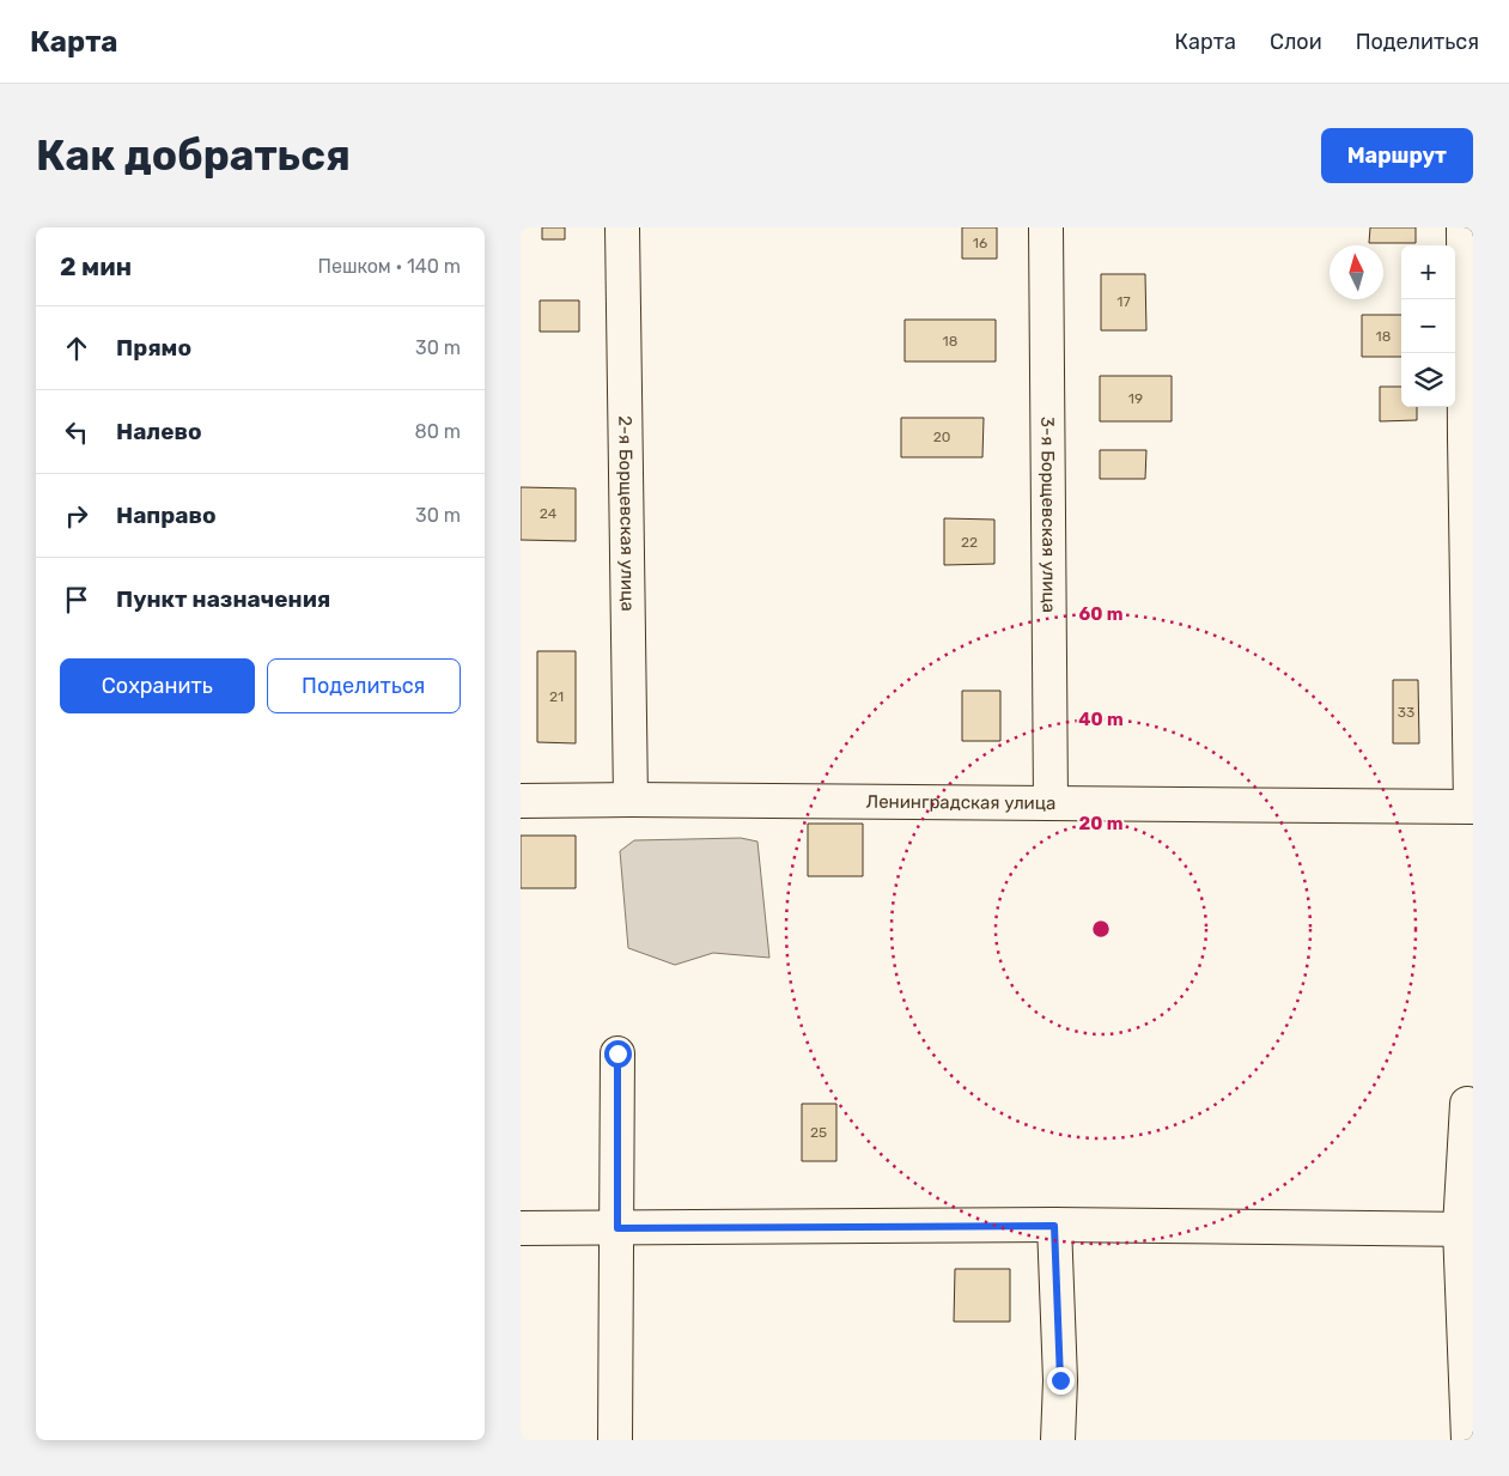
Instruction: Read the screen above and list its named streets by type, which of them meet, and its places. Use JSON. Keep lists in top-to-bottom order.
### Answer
{
  "streets": {
    "street": ["2-я Борщевская улица", "3-я Борщевская улица", "Ленинградская улица"]
  },
  "crossings": [
    ["2-я Борщевская улица", "Ленинградская улица"],
    ["3-я Борщевская улица", "Ленинградская улица"]
  ],
  "house_numbers": [
    "16",
    "17",
    "18",
    "18",
    "19",
    "20",
    "24",
    "22",
    "21",
    "33",
    "25"
  ],
  "north": "top",
  "page": {
    "header": "Карта",
    "nav": ["Карта", "Слои", "Поделиться"],
    "buttons": [
      "Маршрут",
      ["Сохранить", "Поделиться"]
    ],
    "title": "Как добраться",
    "heading": ["2 мин", "Пешком · 140 m"],
    "map_buttons": ["+", "−"],
    "list": [
      ["Прямо", "30 m"],
      ["Налево", "80 m"],
      ["Направо", "30 m"],
      "Пункт назначения"
    ]
  },
  "rings": ["60 m", "40 m", "20 m"]
}
